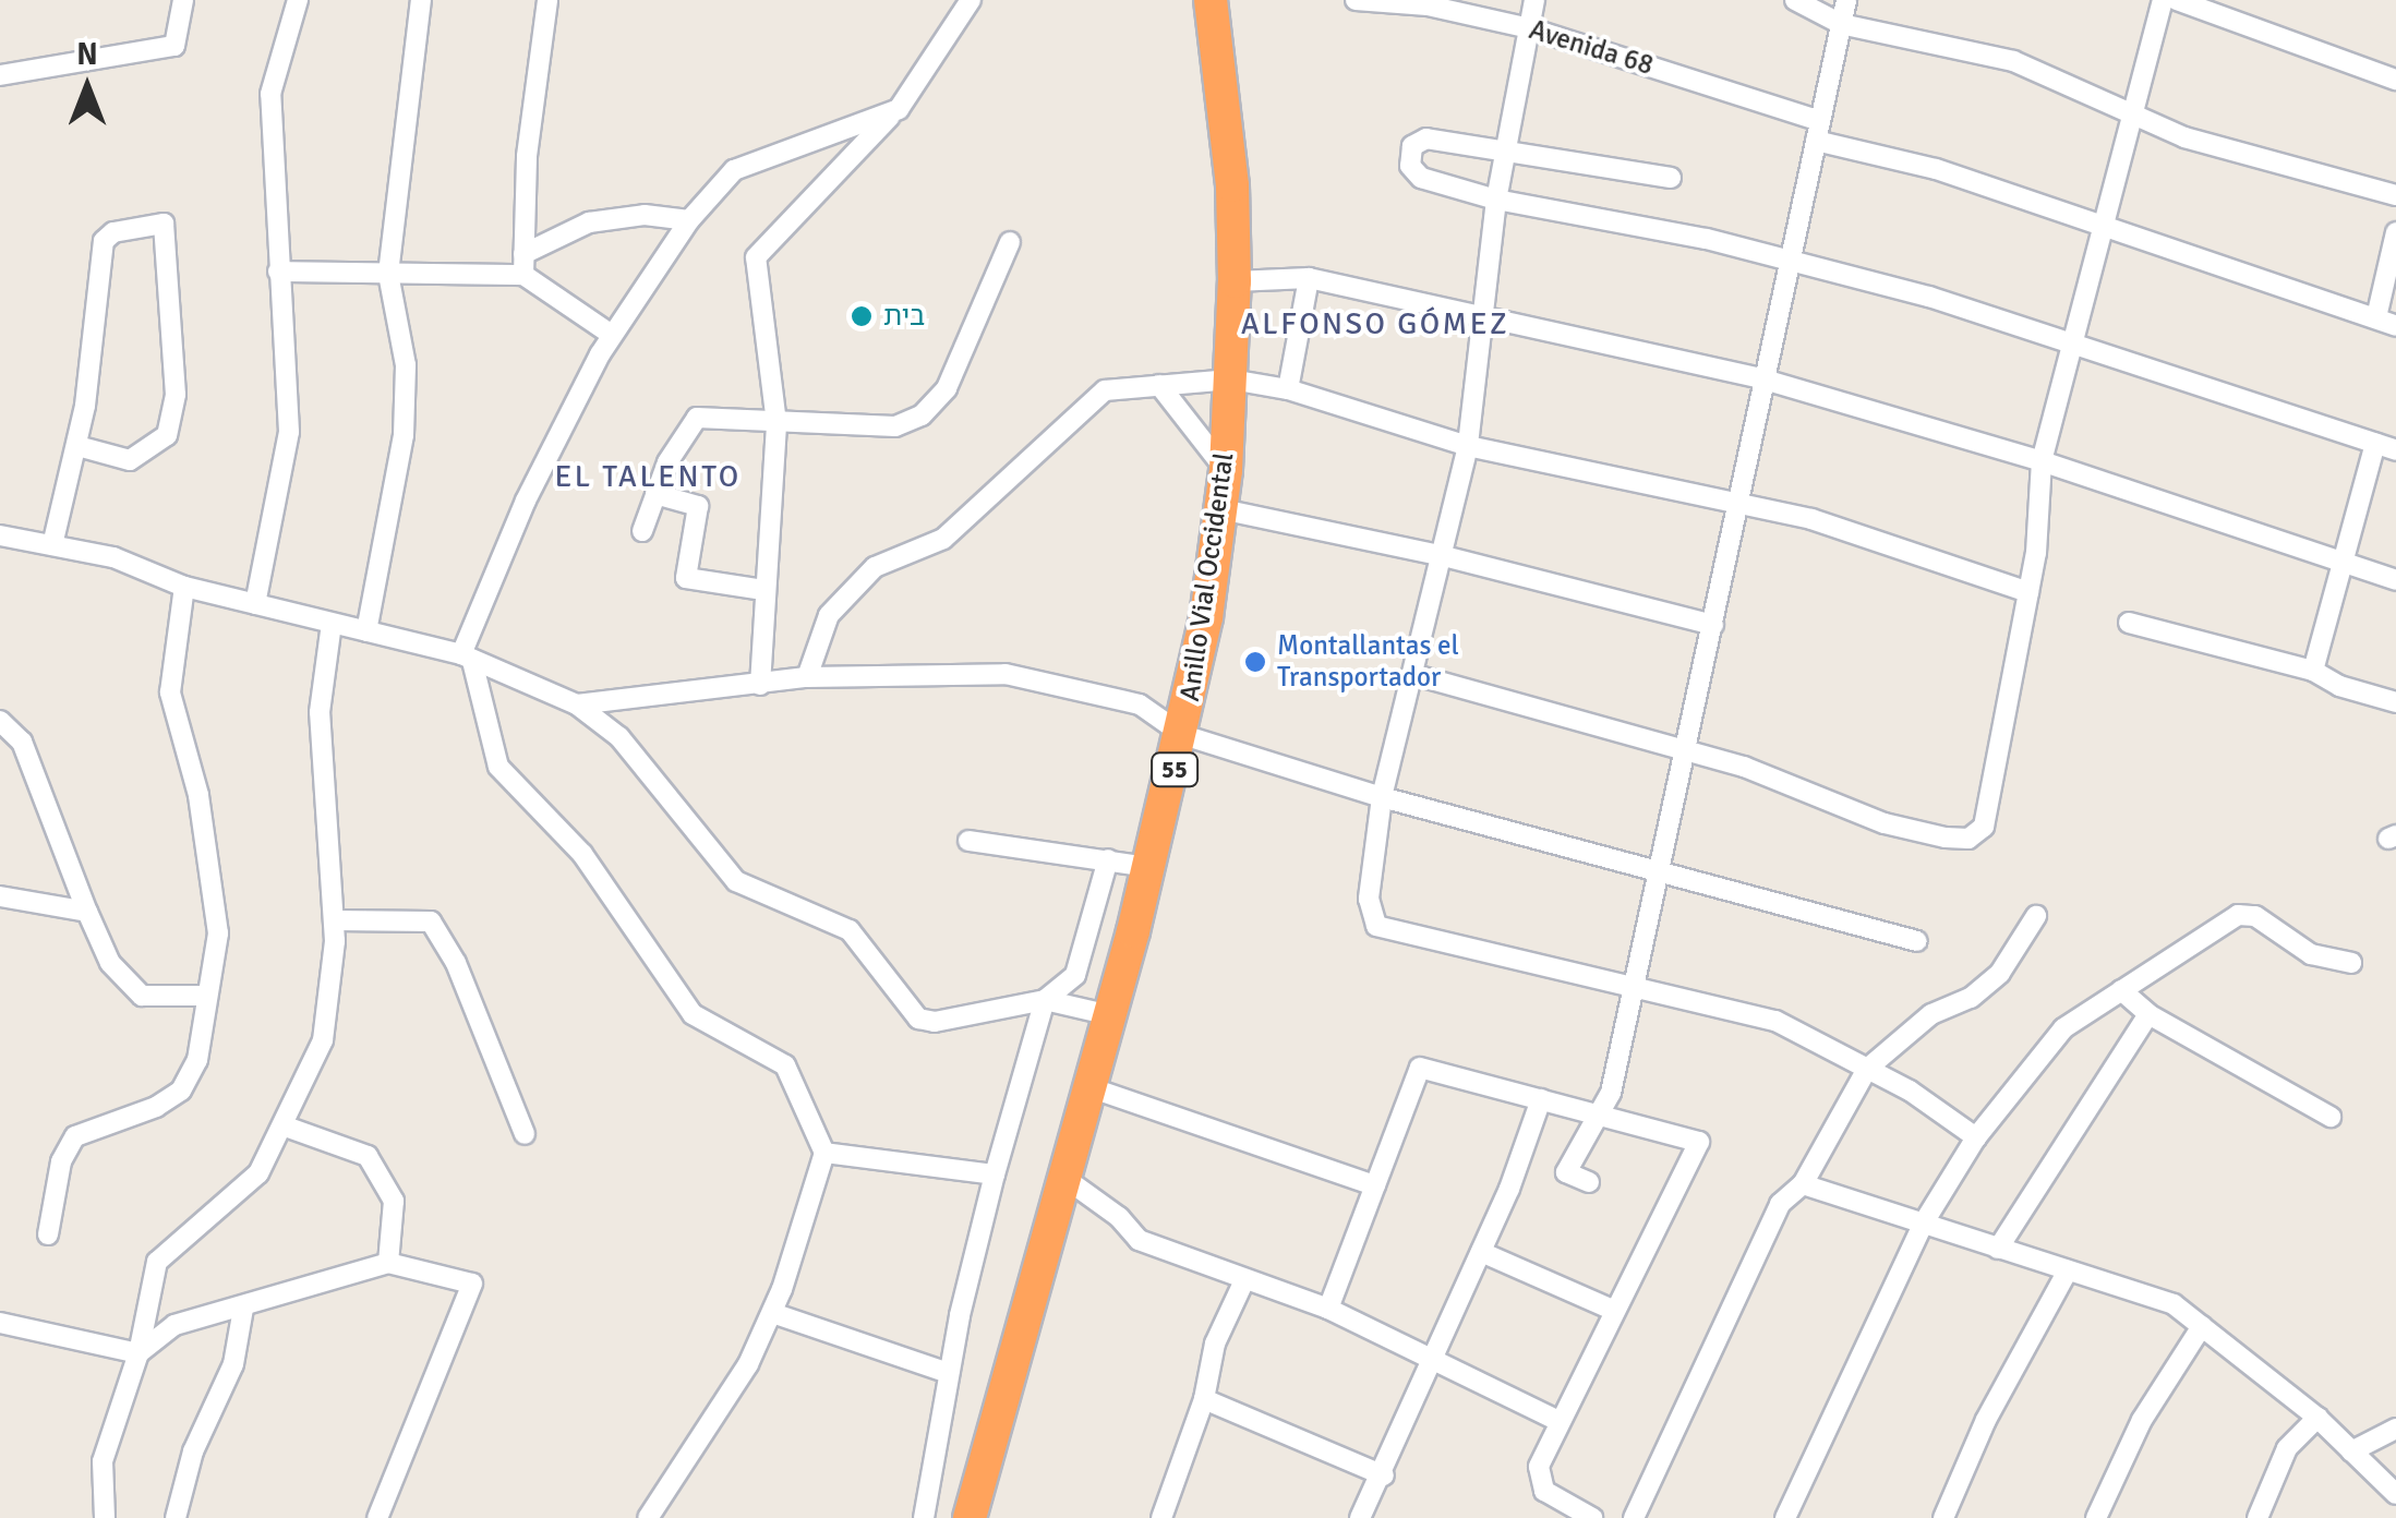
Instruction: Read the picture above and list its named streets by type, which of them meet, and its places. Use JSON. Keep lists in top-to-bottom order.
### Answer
{
  "streets": {
    "highway": ["Anillo Vial Occidental", "55"],
    "street": ["Avenida 68"]
  },
  "districts": ["ALFONSO GÓMEZ", "EL TALENTO"],
  "places": ["בית", "Montallantas el Transportador"],
  "north": "top"
}
